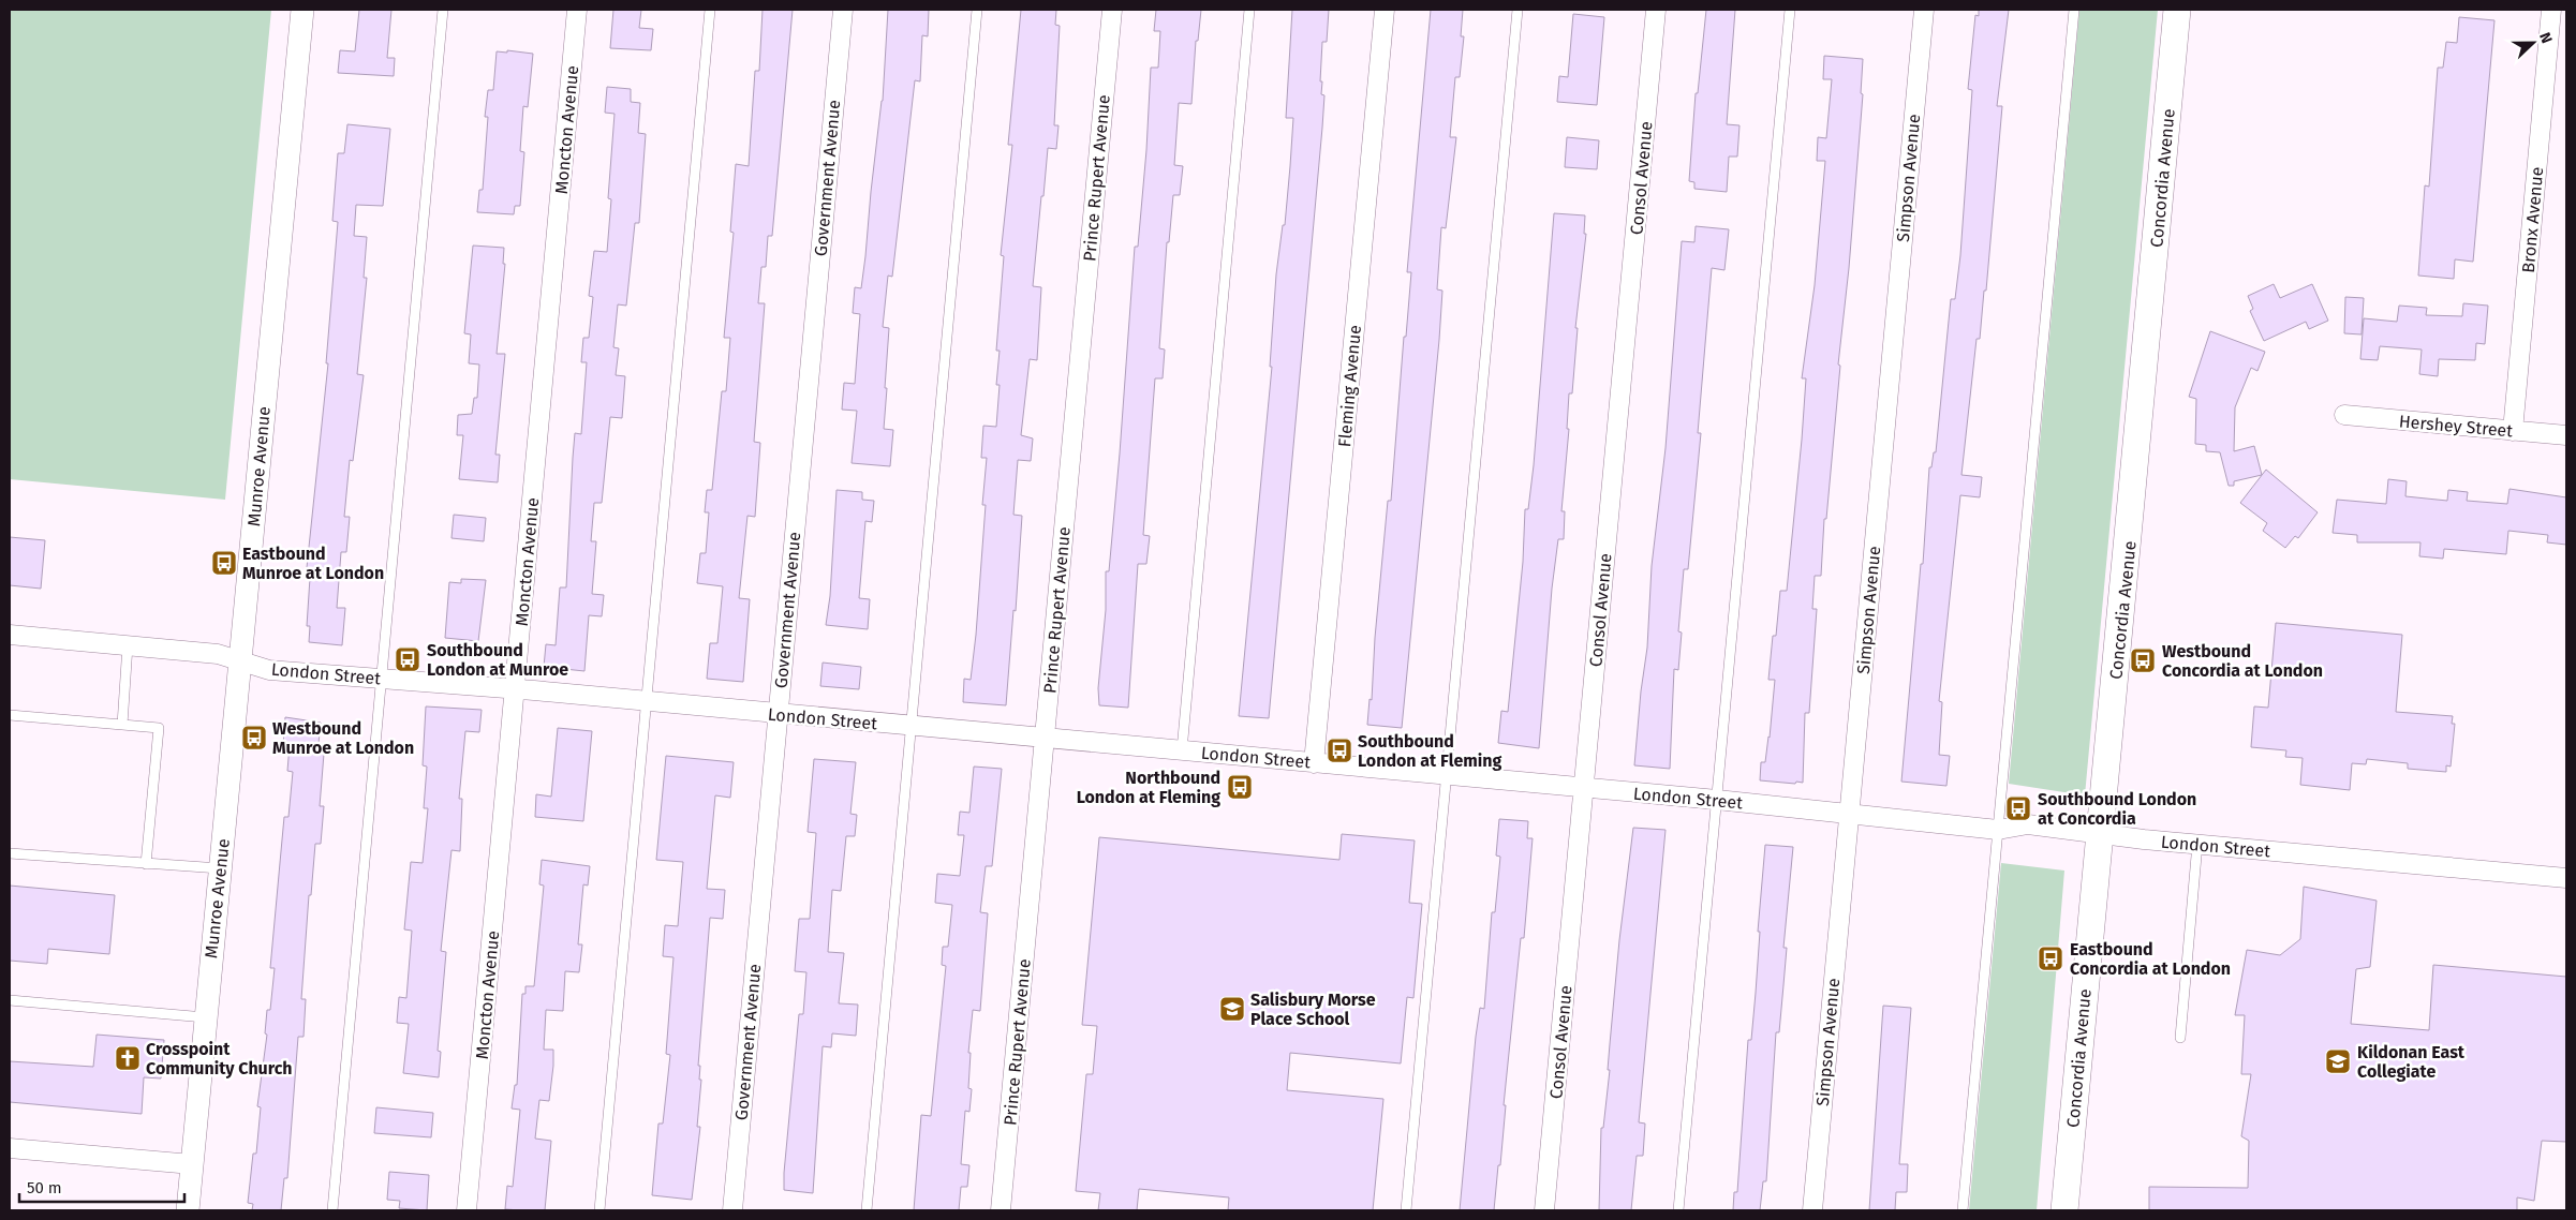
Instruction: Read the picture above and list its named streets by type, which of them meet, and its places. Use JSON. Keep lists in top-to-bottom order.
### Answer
{
  "streets": {
    "main road": ["Concordia Avenue"],
    "street": [
      "Moncton Avenue",
      "Government Avenue",
      "Prince Rupert Avenue",
      "Consol Avenue",
      "Simpson Avenue",
      "Bronx Avenue",
      "Fleming Avenue",
      "Hershey Street",
      "Munroe Avenue",
      "London Street"
    ]
  },
  "crossings": [
    ["Moncton Avenue", "London Street"],
    ["Government Avenue", "London Street"],
    ["Prince Rupert Avenue", "London Street"],
    ["Consol Avenue", "London Street"],
    ["Simpson Avenue", "London Street"],
    ["Concordia Avenue", "London Street"],
    ["Bronx Avenue", "Hershey Street"],
    ["Fleming Avenue", "London Street"],
    ["Munroe Avenue", "London Street"]
  ],
  "places": {
    "bus stop": [
      "Eastbound Munroe at London",
      "Southbound London at Munroe",
      "Westbound Concordia at London",
      "Westbound Munroe at London",
      "Southbound London at Fleming",
      "Northbound London at Fleming",
      "Southbound London at Concordia",
      "Eastbound Concordia at London"
    ],
    "school or university": ["Salisbury Morse Place School", "Kildonan East Collegiate"],
    "church": ["Crosspoint Community Church"]
  },
  "scale_bar": "50 m",
  "north": "right"
}
